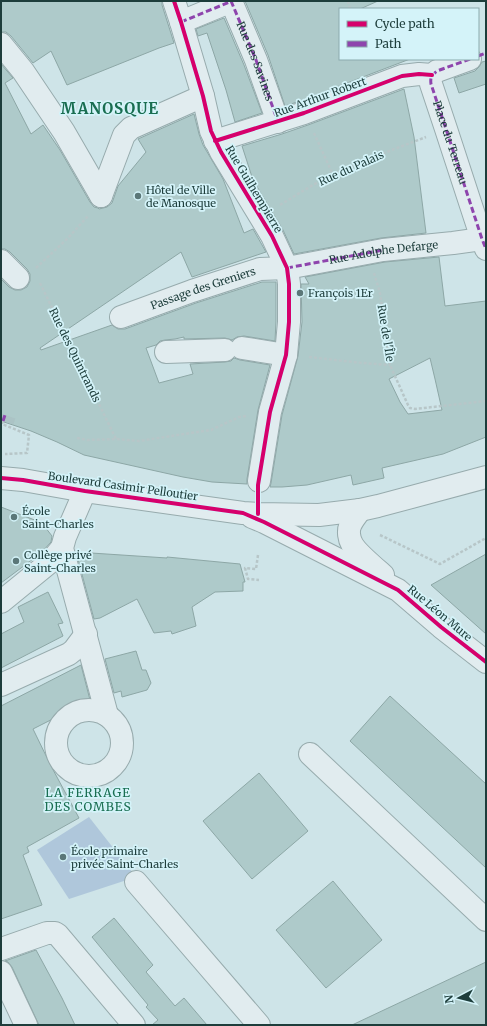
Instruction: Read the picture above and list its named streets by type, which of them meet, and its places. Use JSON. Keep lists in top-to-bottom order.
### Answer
{
  "streets": {
    "street": [
      "Rue des Savines",
      "Rue Arthur Robert",
      "Place du Terreau",
      "Rue Guilhempierre",
      "Rue Adolphe Defarge",
      "Passage des Greniers",
      "Boulevard Casimir Pelloutier",
      "Rue Léon Mure"
    ],
    "path": ["Rue du Palais", "Rue de l'Île", "Rue des Quintrands"]
  },
  "crossings": [
    ["Rue des Savines", "Rue Arthur Robert"],
    ["Rue Arthur Robert", "Place du Terreau"],
    ["Rue Arthur Robert", "Rue Guilhempierre"],
    ["Place du Terreau", "Rue du Palais"],
    ["Place du Terreau", "Rue Adolphe Defarge"],
    ["Rue du Palais", "Rue Guilhempierre"],
    ["Rue Guilhempierre", "Rue Adolphe Defarge"],
    ["Rue Guilhempierre", "Passage des Greniers"],
    ["Rue Guilhempierre", "Boulevard Casimir Pelloutier"],
    ["Rue Guilhempierre", "Rue Léon Mure"],
    ["Rue Adolphe Defarge", "Passage des Greniers"],
    ["Rue Adolphe Defarge", "Rue de l'Île"],
    ["Boulevard Casimir Pelloutier", "Rue Léon Mure"]
  ],
  "districts": ["MANOSQUE", "LA FERRAGE DES COMBES"],
  "places": [
    "Hôtel de Ville de Manosque",
    "François 1Er",
    "École Saint-Charles",
    "Collège privé Saint-Charles",
    "École primaire privée Saint-Charles"
  ],
  "legend": ["Cycle path", "Path"],
  "north": "left"
}
